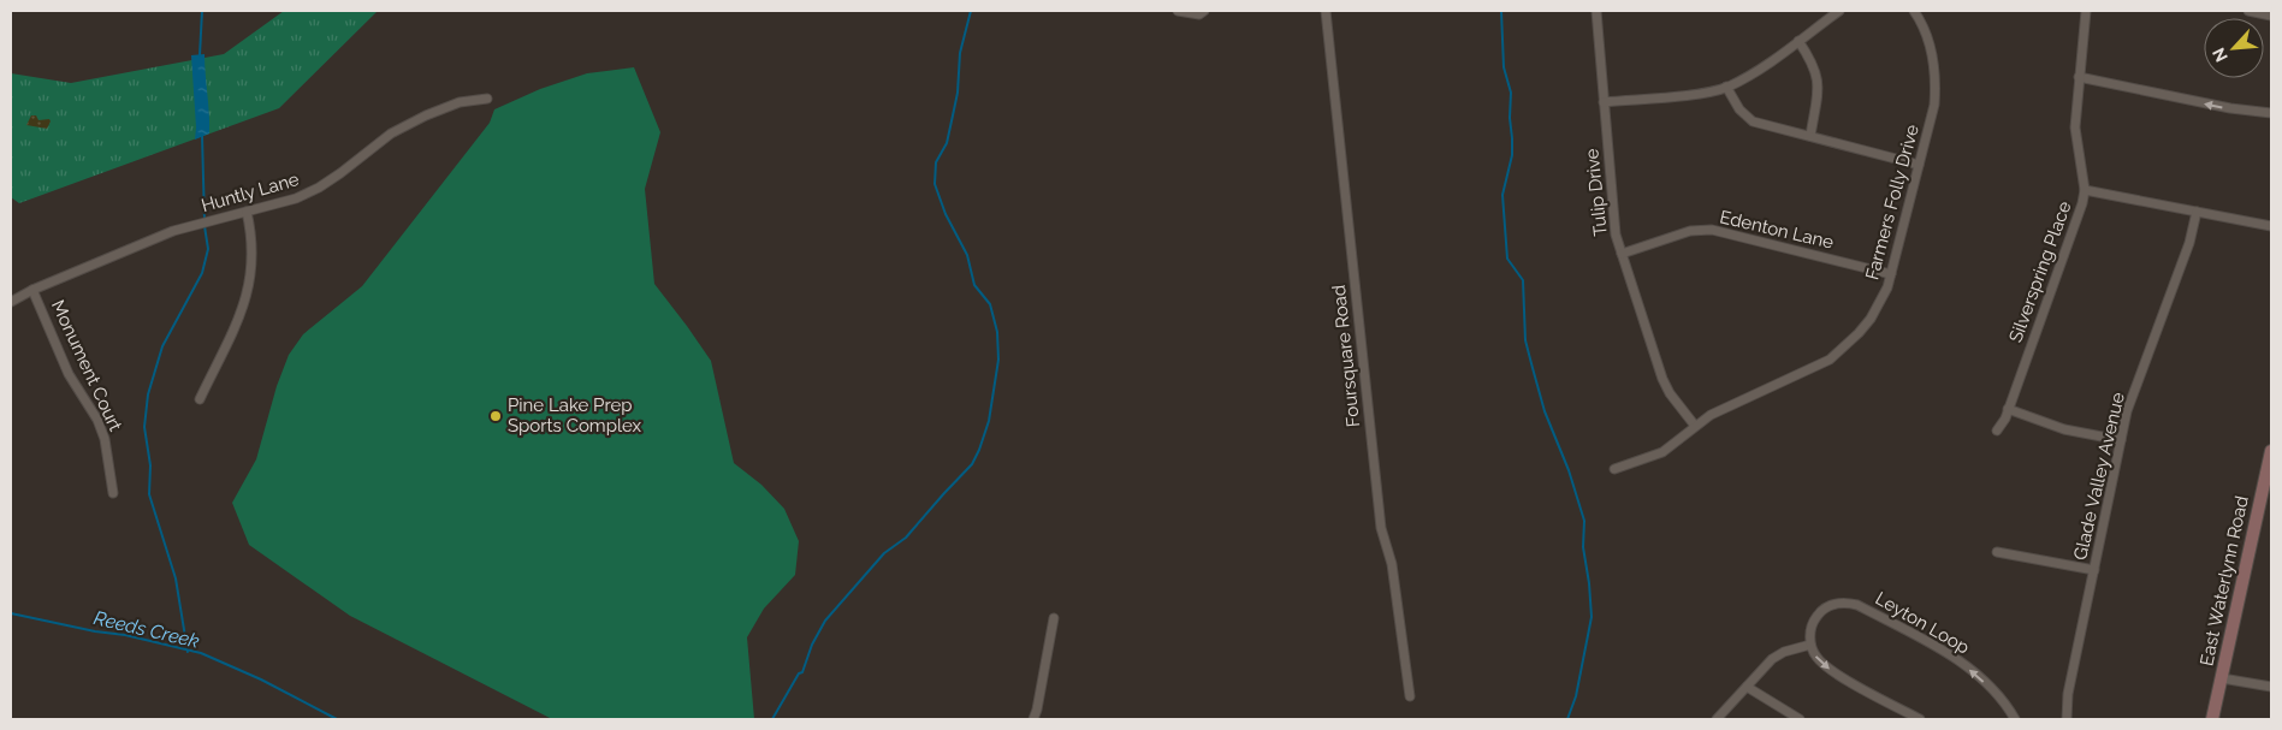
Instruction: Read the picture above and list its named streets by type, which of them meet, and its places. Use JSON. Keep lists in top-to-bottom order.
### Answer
{
  "streets": {
    "street": [
      "Huntly Lane",
      "Tulip Drive",
      "Farmers Folly Drive",
      "Edenton Lane",
      "Silverspring Place",
      "Foursquare Road",
      "Monument Court",
      "Glade Valley Avenue",
      "East Waterlynn Road",
      "Leyton Loop"
    ]
  },
  "crossings": [
    ["Huntly Lane", "Monument Court"],
    ["Tulip Drive", "Farmers Folly Drive"],
    ["Tulip Drive", "Edenton Lane"],
    ["Farmers Folly Drive", "Edenton Lane"]
  ],
  "water": ["Reeds Creek"],
  "places": ["Pine Lake Prep Sports Complex"],
  "north": "bottom left"
}
